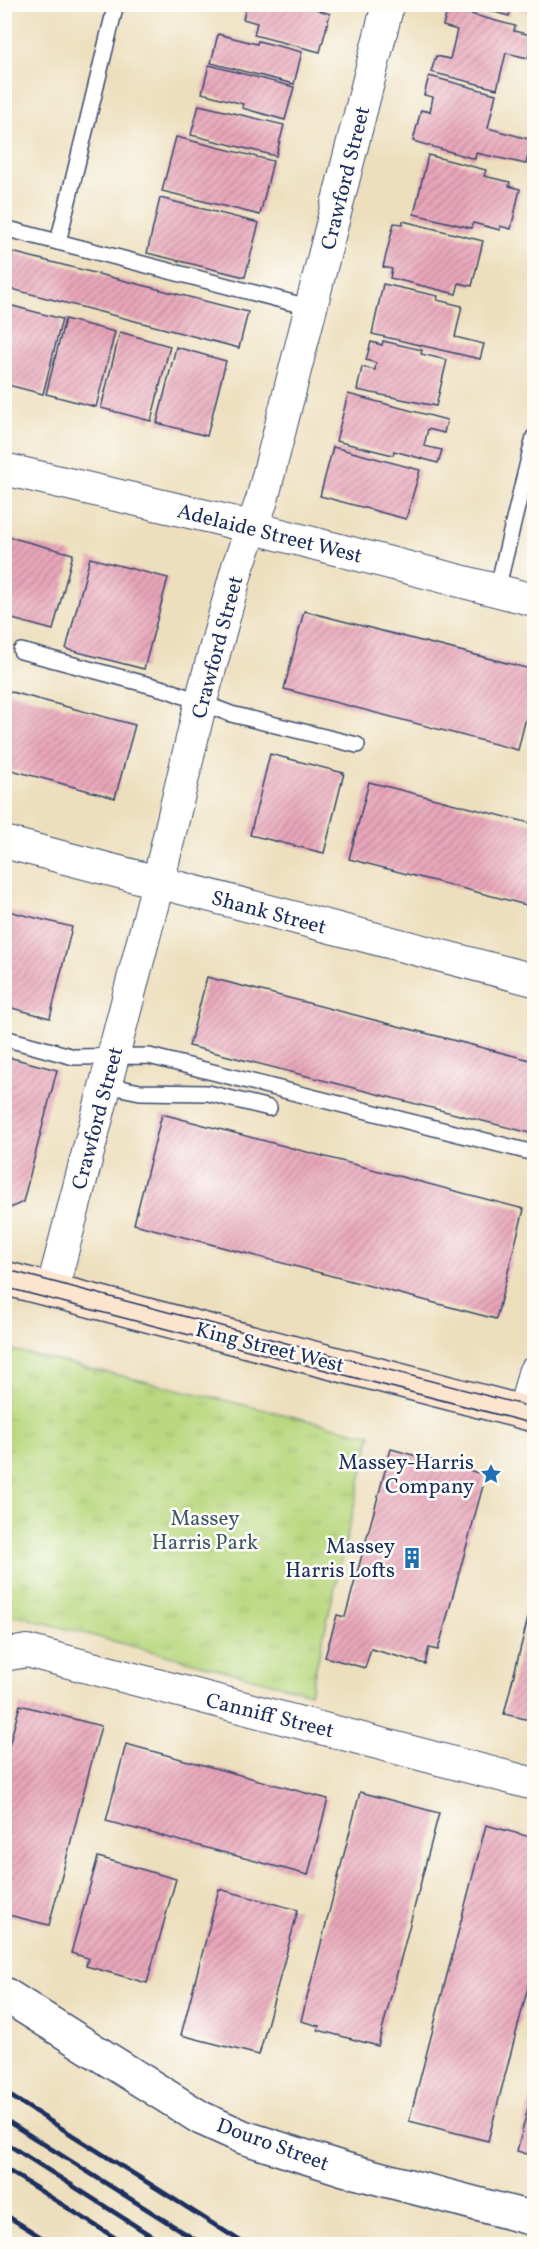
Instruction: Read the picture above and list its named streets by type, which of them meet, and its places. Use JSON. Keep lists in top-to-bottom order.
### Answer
{
  "streets": {
    "main road": ["King Street West"],
    "street": [
      "Crawford Street",
      "Adelaide Street West",
      "Shank Street",
      "Canniff Street",
      "Douro Street"
    ]
  },
  "crossings": [
    ["Crawford Street", "Adelaide Street West"],
    ["Crawford Street", "Shank Street"],
    ["Crawford Street", "King Street West"]
  ],
  "parks": ["Massey Harris Park"],
  "places": {
    "place": ["Massey-Harris Company"],
    "building": ["Massey Harris Lofts"]
  }
}
